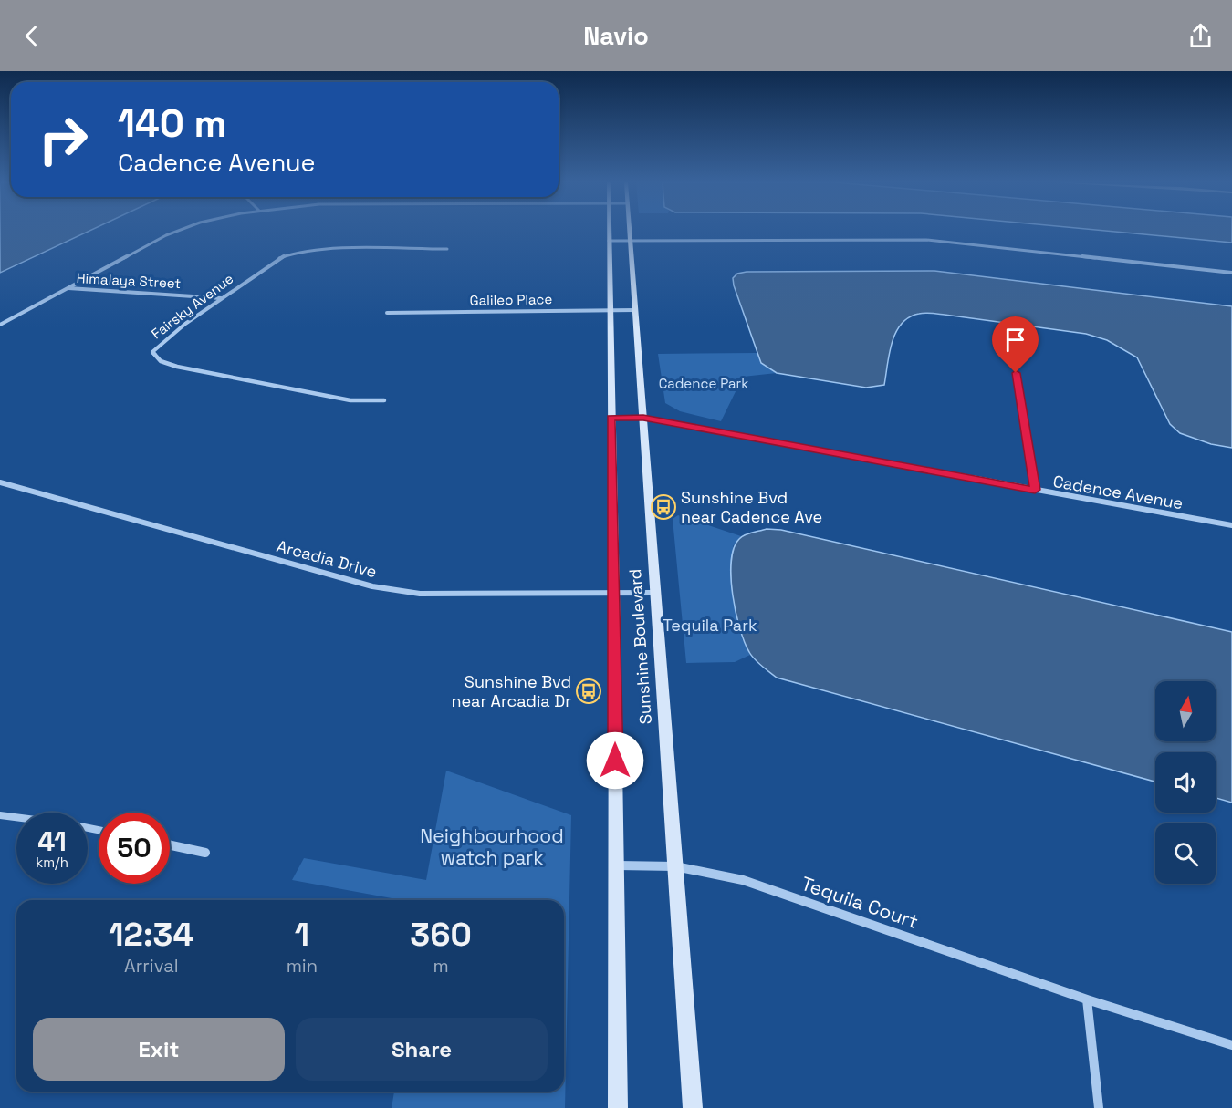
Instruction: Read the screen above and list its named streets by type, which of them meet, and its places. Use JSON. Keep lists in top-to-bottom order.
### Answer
{
  "streets": {
    "main road": ["Sunshine Boulevard"],
    "street": [
      "Himalaya Street",
      "Galileo Place",
      "Fairsky Avenue",
      "Cadence Avenue",
      "Arcadia Drive",
      "Tequila Court"
    ]
  },
  "crossings": [
    ["Himalaya Street", "Fairsky Avenue"],
    ["Galileo Place", "Sunshine Boulevard"],
    ["Cadence Avenue", "Sunshine Boulevard"],
    ["Arcadia Drive", "Sunshine Boulevard"],
    ["Sunshine Boulevard", "Tequila Court"]
  ],
  "parks": ["Cadence Park", "Tequila Park", "Neighbourhood watch park"],
  "places": {
    "bus stop": ["Sunshine Bvd near Cadence Ave", "Sunshine Bvd near Arcadia Dr"]
  },
  "north": "top",
  "page": {
    "header": "Navio",
    "turn": ["140 m", "Cadence Avenue"],
    "speed": "41 km/h",
    "limit": "50",
    "eta": [
      "12:34",
      "Arrival",
      "1",
      "min",
      "360",
      "m"
    ],
    "buttons": ["Exit", "Share"]
  }
}
